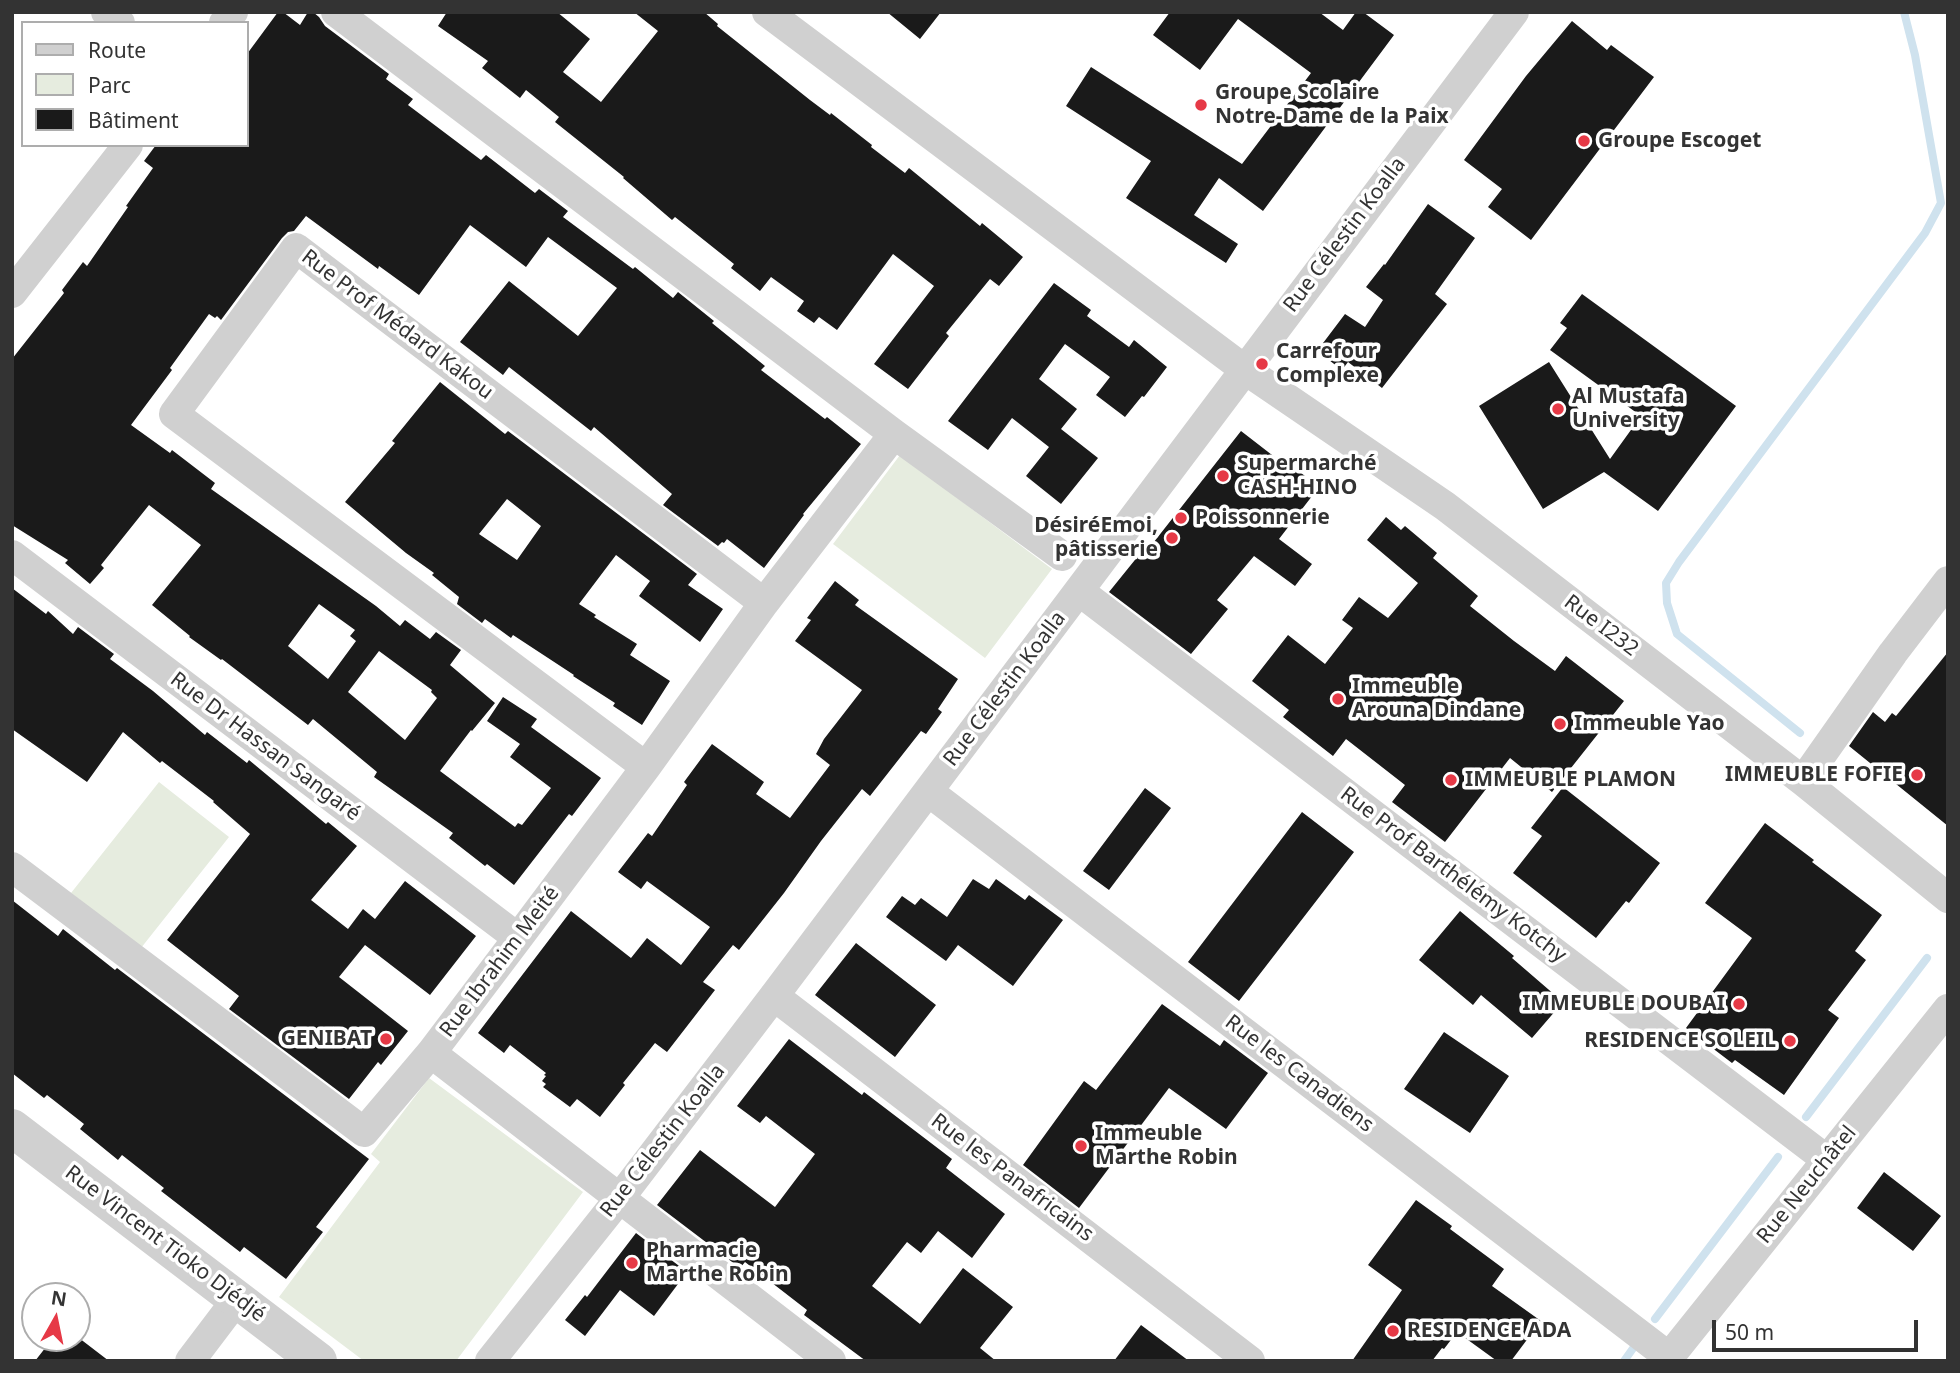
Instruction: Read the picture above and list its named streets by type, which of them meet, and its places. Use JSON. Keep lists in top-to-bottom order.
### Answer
{
  "streets": {
    "street": [
      "Rue Célestin Koalla",
      "Rue Prof Médard Kakou",
      "Rue I232",
      "Rue Dr Hassan Sangaré",
      "Rue Prof Barthélémy Kotchy",
      "Rue Ibrahim Meité",
      "Rue les Canadiens",
      "Rue les Panafricains",
      "Rue Neuchâtel",
      "Rue Vincent Tioko Djédjé"
    ]
  },
  "crossings": [
    ["Rue Célestin Koalla", "Rue I232"],
    ["Rue Célestin Koalla", "Rue Prof Barthélémy Kotchy"],
    ["Rue Célestin Koalla", "Rue les Canadiens"],
    ["Rue Célestin Koalla", "Rue les Panafricains"],
    ["Rue Prof Médard Kakou", "Rue Ibrahim Meité"],
    ["Rue Dr Hassan Sangaré", "Rue Ibrahim Meité"],
    ["Rue Prof Barthélémy Kotchy", "Rue Neuchâtel"],
    ["Rue les Canadiens", "Rue Neuchâtel"]
  ],
  "places": [
    "Groupe Scolaire Notre-Dame de la Paix",
    "Groupe Escoget",
    "Carrefour Complexe",
    "Al Mustafa University",
    "Supermarché CASH-HINO",
    "Poissonnerie",
    "DésiréEmoi, pâtisserie",
    "Immeuble Arouna Dindane",
    "Immeuble Yao",
    "IMMEUBLE FOFIE",
    "IMMEUBLE PLAMON",
    "IMMEUBLE DOUBAI",
    "GENIBAT",
    "RESIDENCE SOLEIL",
    "Immeuble Marthe Robin",
    "Pharmacie Marthe Robin",
    "RESIDENCE ADA"
  ],
  "legend": ["Route", "Parc", "Bâtiment"],
  "scale_bar": "50 m",
  "north": "top"
}
